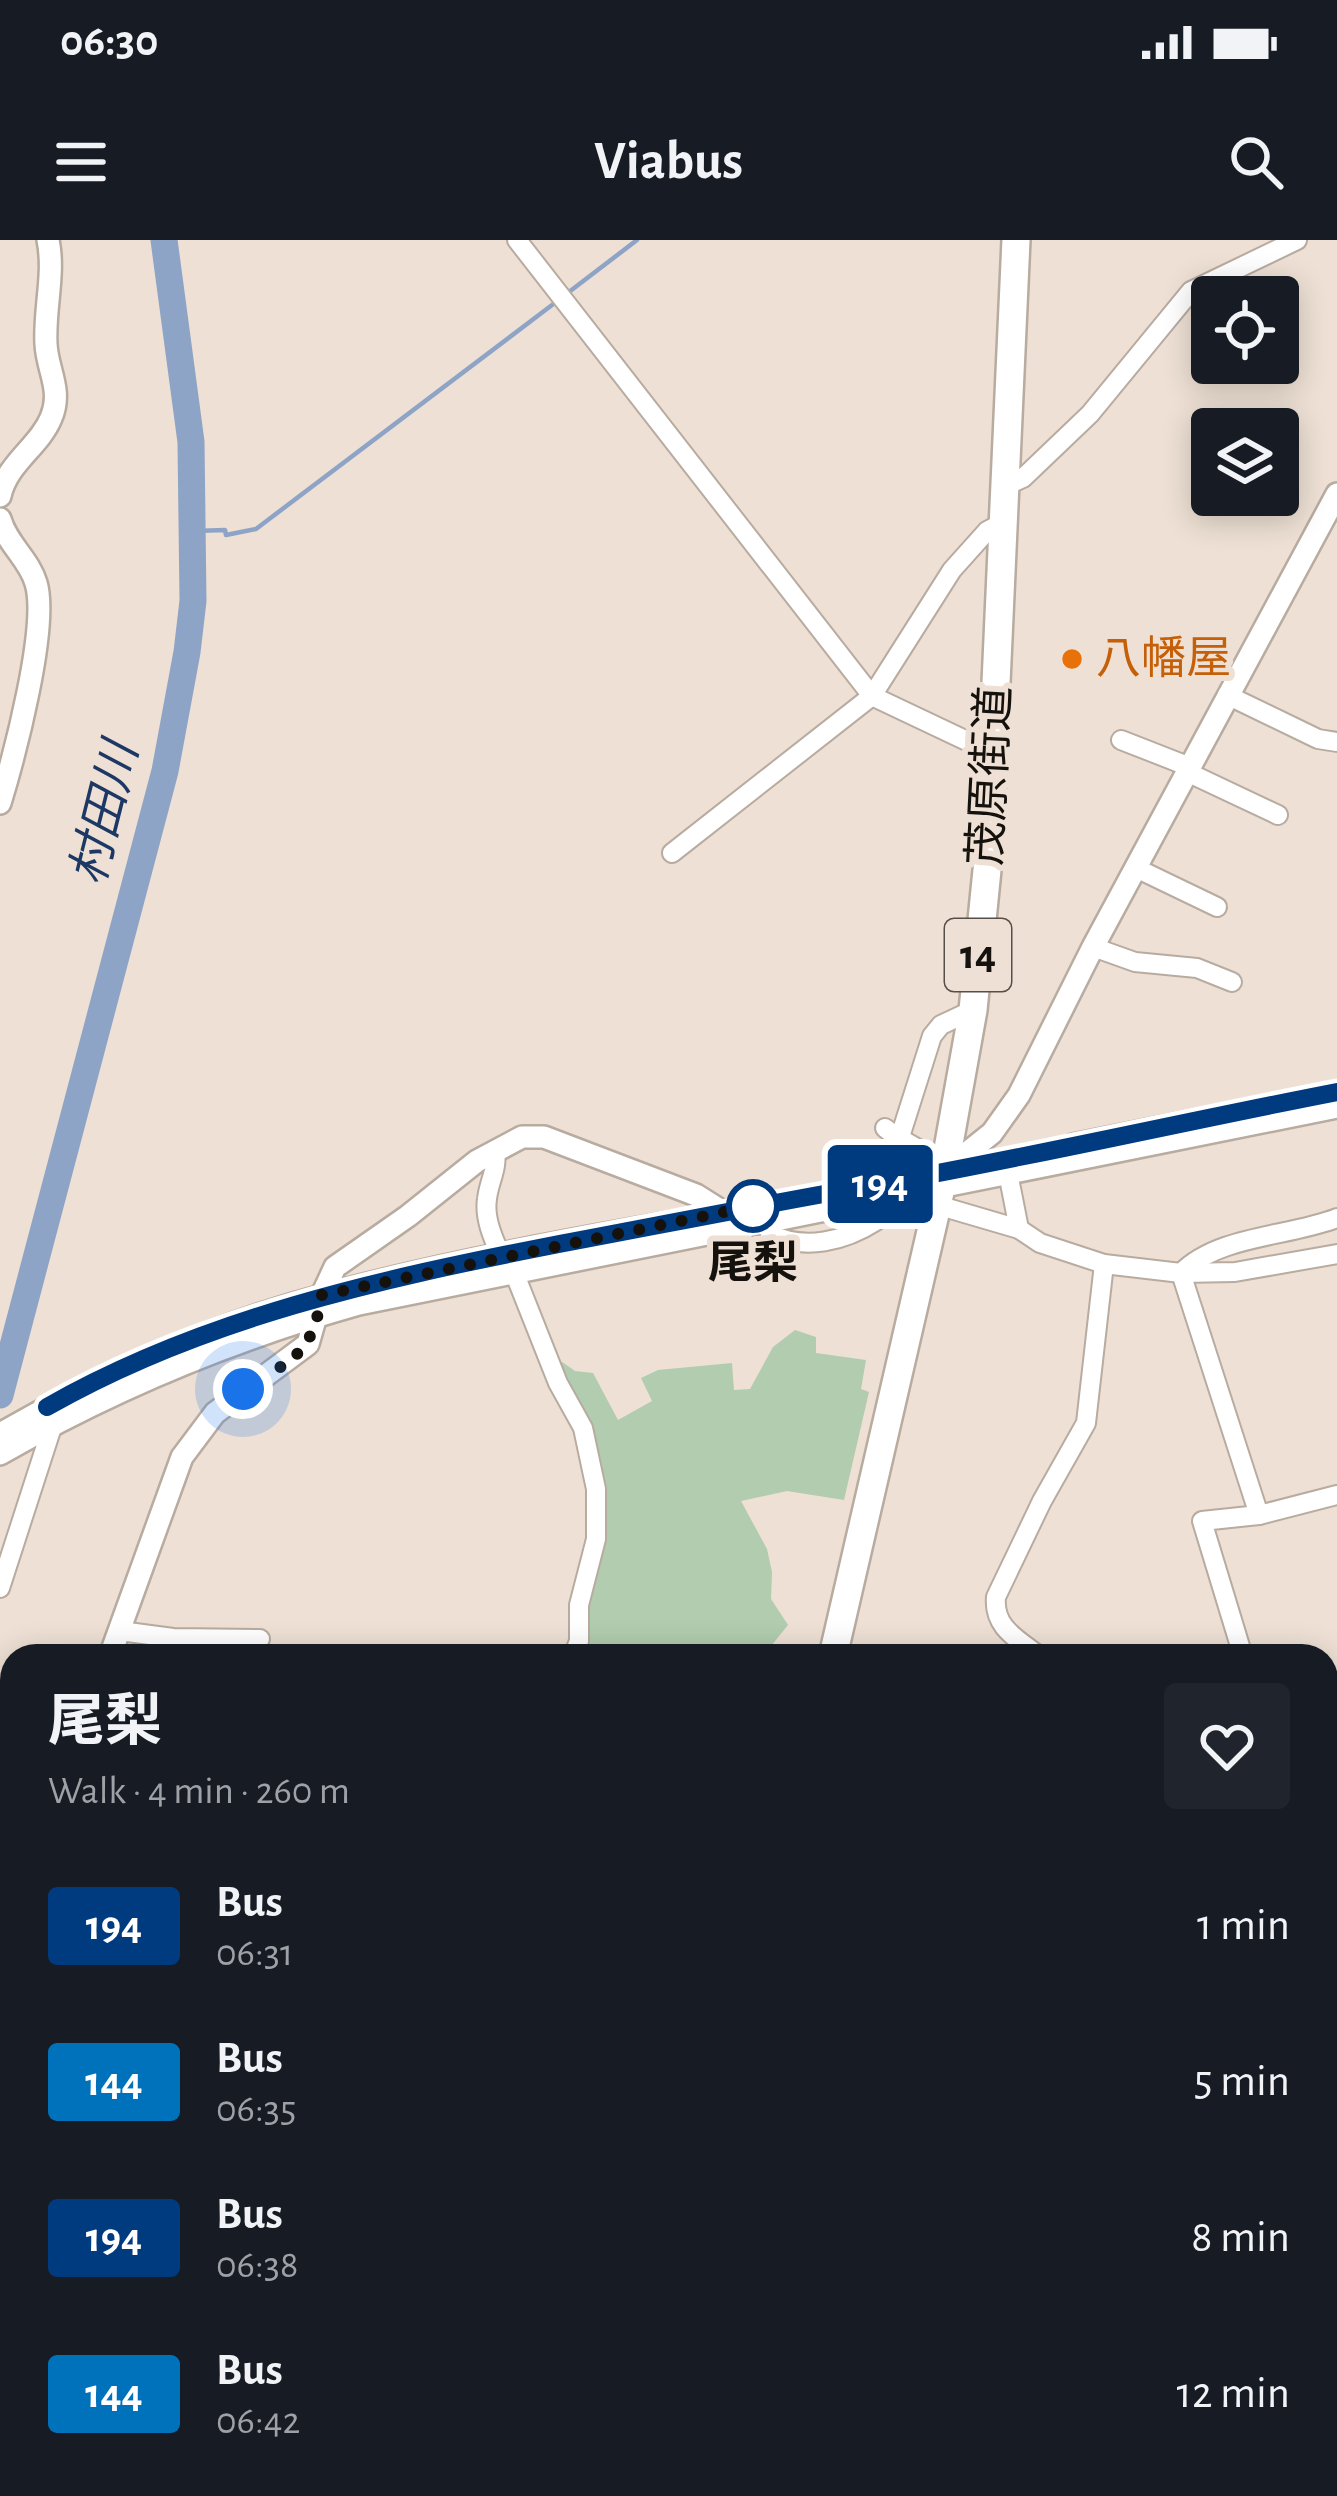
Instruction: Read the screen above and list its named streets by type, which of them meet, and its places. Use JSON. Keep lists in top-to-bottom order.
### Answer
{
  "streets": {
    "main road": ["茂原街道", "14"]
  },
  "water": ["村田川"],
  "places": ["八幡屋", "尾梨"],
  "lines": ["bus line 194"],
  "page": {
    "status": "06:30",
    "header": "Viabus",
    "on_map": "194",
    "heading": ["尾梨", "Walk · 4 min · 260 m"],
    "list": [
      {
        "mark": "194",
        "name": "Bus",
        "note": "06:31",
        "value": "1 min"
      },
      {
        "mark": "144",
        "name": "Bus",
        "note": "06:35",
        "value": "5 min"
      },
      {
        "mark": "194",
        "name": "Bus",
        "note": "06:38",
        "value": "8 min"
      },
      {
        "mark": "144",
        "name": "Bus",
        "note": "06:42",
        "value": "12 min"
      }
    ]
  }
}
